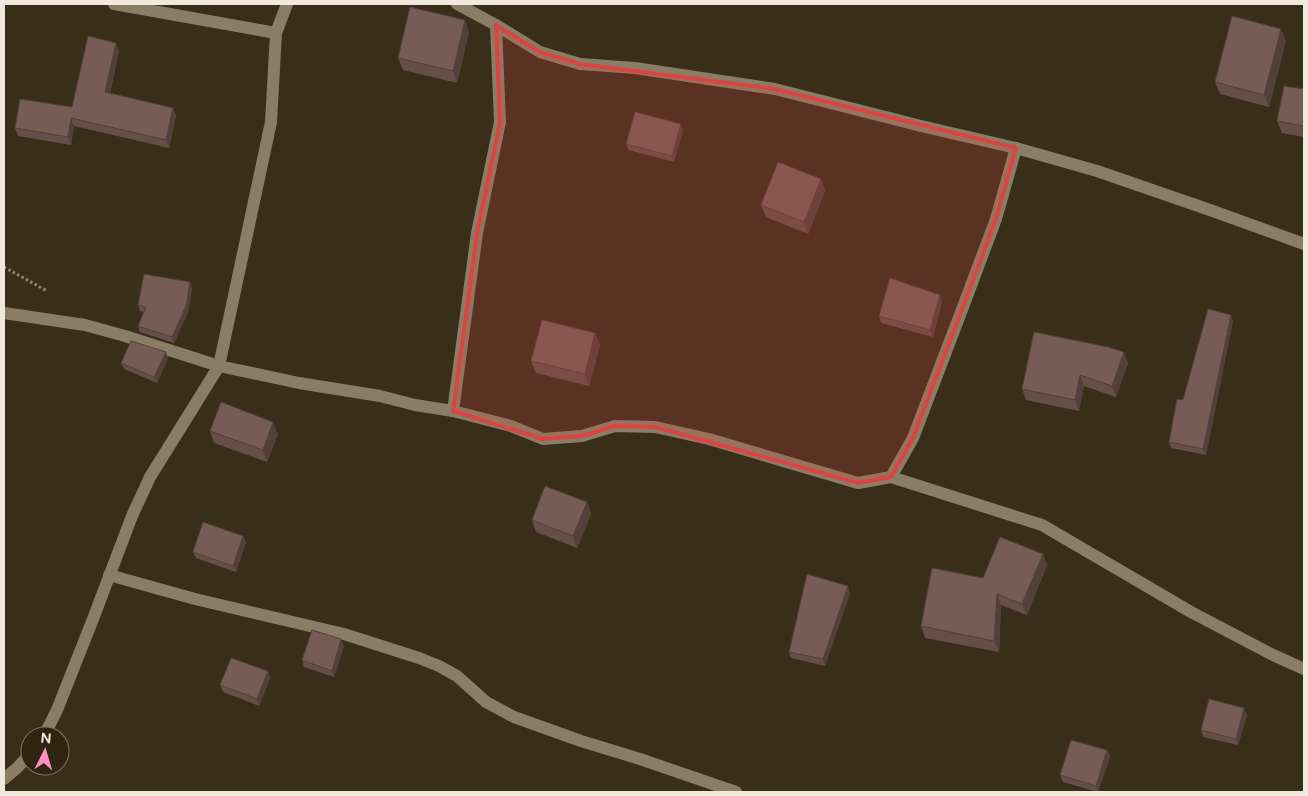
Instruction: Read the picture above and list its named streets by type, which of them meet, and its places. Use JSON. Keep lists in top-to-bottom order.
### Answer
{
  "north": "top"
}
